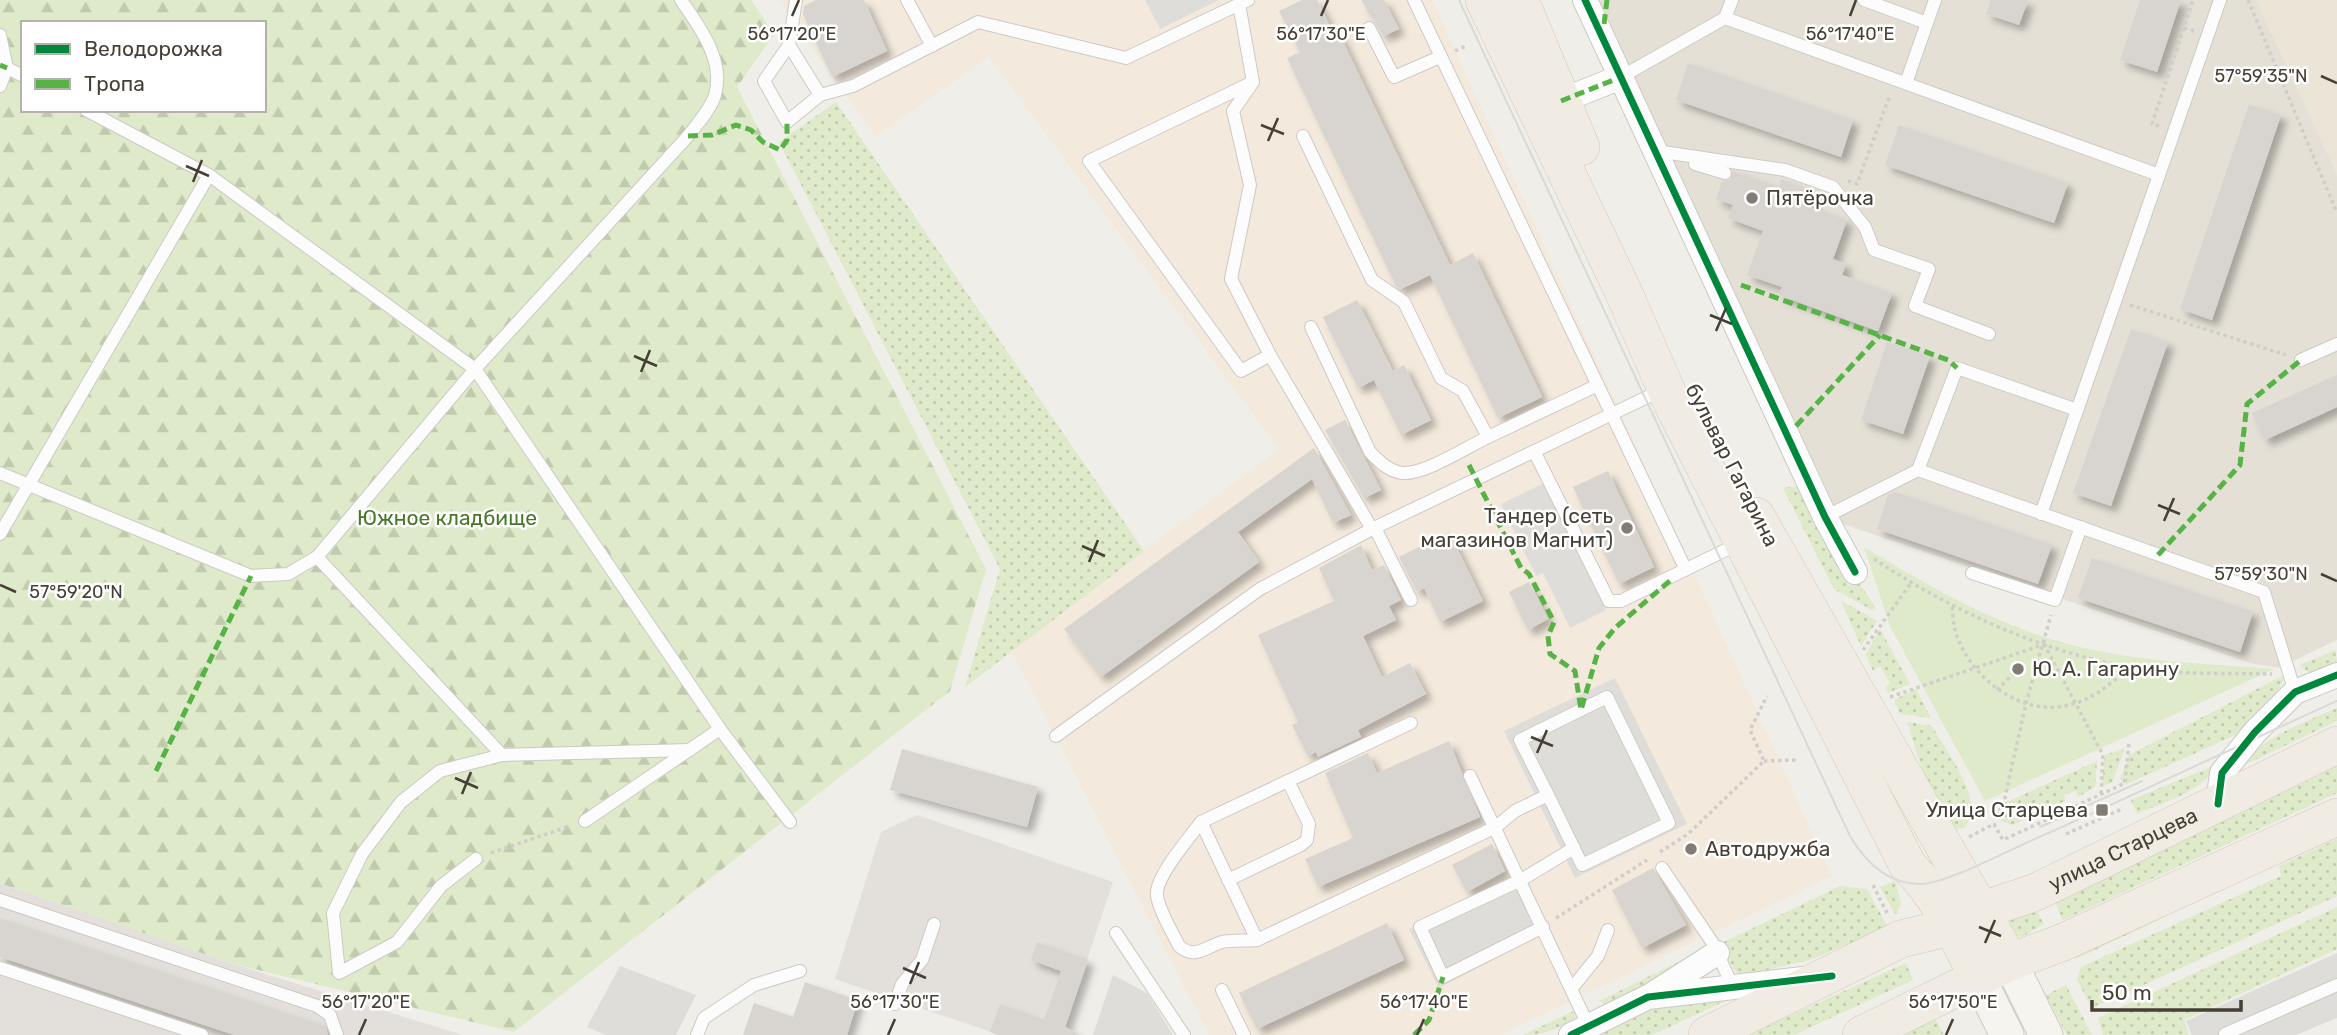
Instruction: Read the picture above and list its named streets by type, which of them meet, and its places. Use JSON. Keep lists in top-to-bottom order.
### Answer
{
  "streets": {
    "main road": ["бульвар Гагарина", "улица Старцева"]
  },
  "crossings": [
    ["бульвар Гагарина", "улица Старцева"]
  ],
  "parks": ["Южное кладбище"],
  "places": {
    "other": [
      "Пятёрочка",
      "Тандер (сеть магазинов Магнит)",
      "Ю. А. Гагарину",
      "Автодружба"
    ],
    "transit": ["Улица Старцева"]
  },
  "legend": ["Велодорожка", "Тропа"],
  "scale_bar": "50 m",
  "coordinates": [
    "56°17'20\"E",
    "56°17'30\"E",
    "56°17'40\"E",
    "57°59'35\"N",
    "57°59'30\"N",
    "57°59'20\"N",
    "56°17'50\"E"
  ]
}
